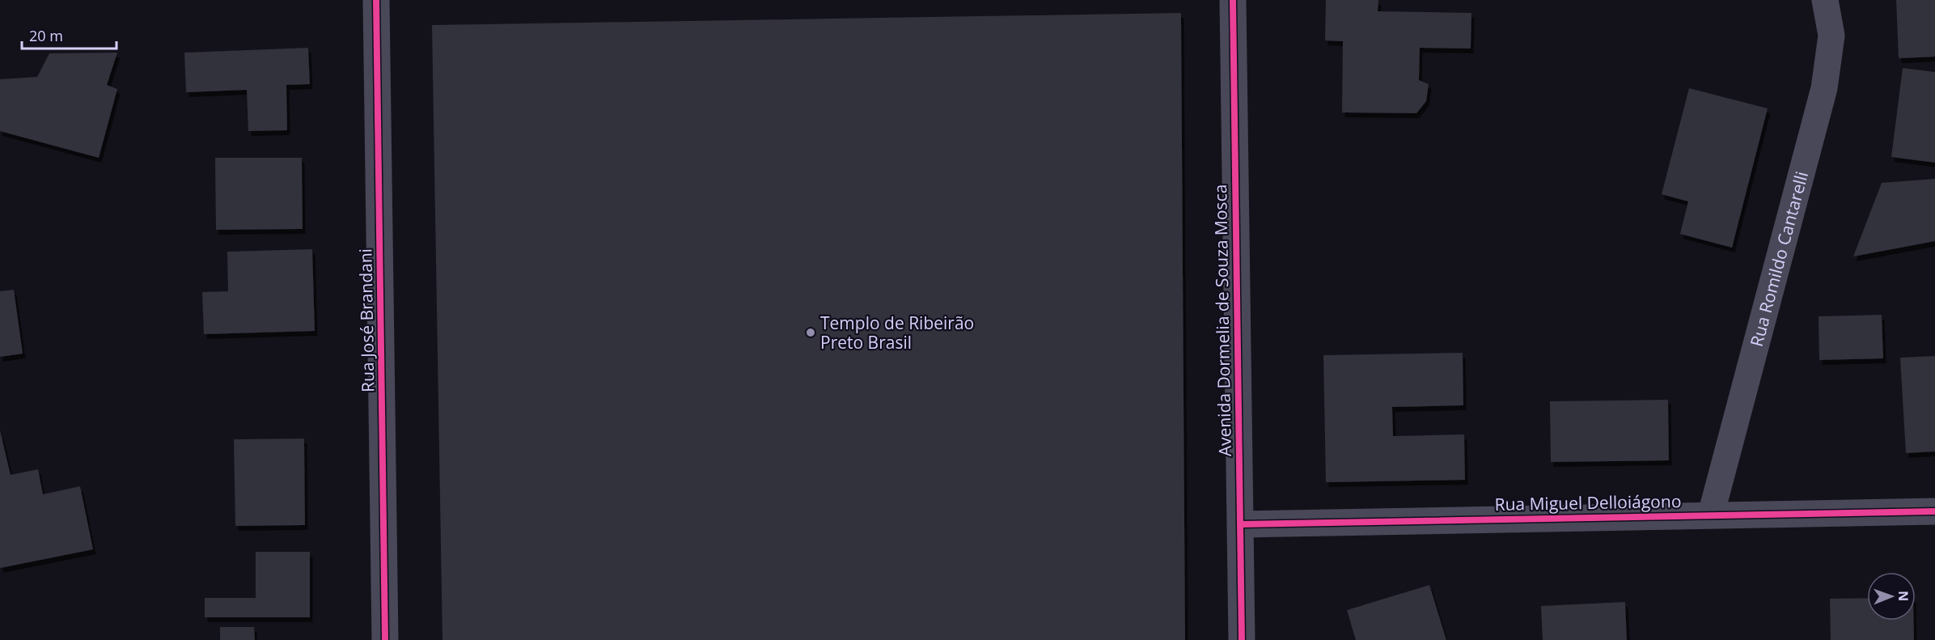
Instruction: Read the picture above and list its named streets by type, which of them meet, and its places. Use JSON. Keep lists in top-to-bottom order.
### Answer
{
  "streets": {
    "street": [
      "Rua Romildo Cantarelli",
      "Rua José Brandani",
      "Avenida Dormelia de Souza Mosca",
      "Rua Miguel Delloiágono"
    ]
  },
  "crossings": [
    ["Rua Romildo Cantarelli", "Rua Miguel Delloiágono"],
    ["Avenida Dormelia de Souza Mosca", "Rua Miguel Delloiágono"]
  ],
  "places": ["Templo de Ribeirão Preto Brasil"],
  "scale_bar": "20 m",
  "north": "right"
}
